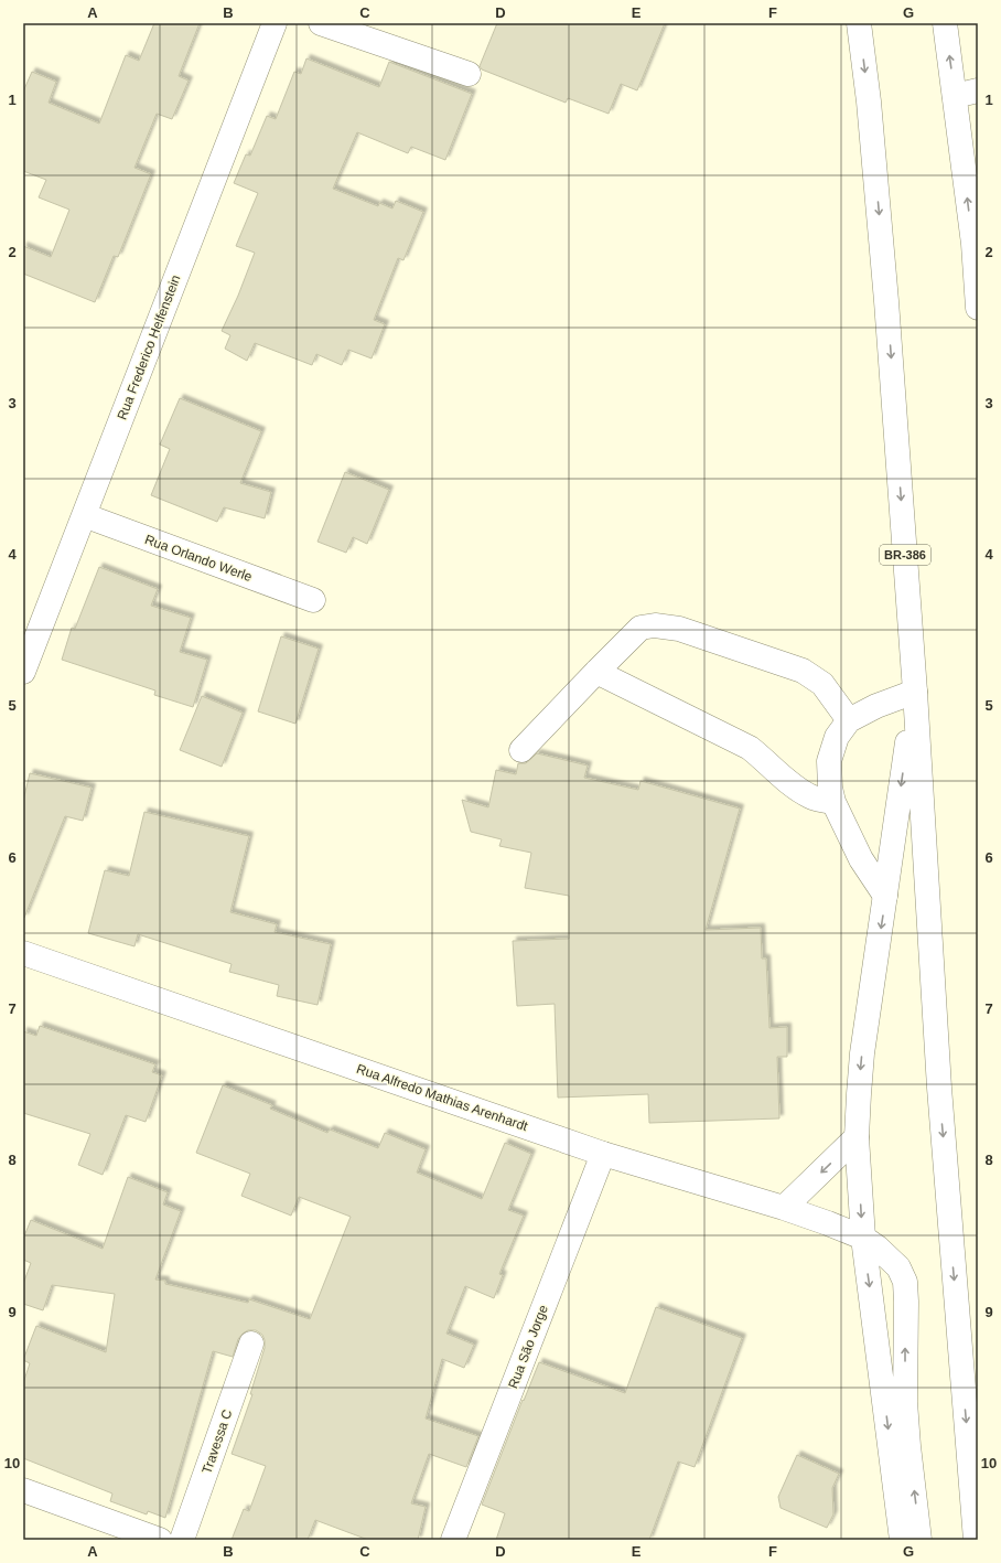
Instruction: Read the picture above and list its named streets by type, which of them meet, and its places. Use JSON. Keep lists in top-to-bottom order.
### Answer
{
  "streets": {
    "main road": [
      "Rua Frederico Helfenstein",
      "BR-386",
      "Rua Orlando Werle",
      "Rua Alfredo Mathias Arenhardt",
      "Rua São Jorge",
      "Travessa C"
    ]
  },
  "crossings": [
    ["Rua Frederico Helfenstein", "Rua Orlando Werle"],
    ["Rua Alfredo Mathias Arenhardt", "Rua São Jorge"]
  ],
  "grid": {
    "columns": [
      "A",
      "B",
      "C",
      "D",
      "E",
      "F",
      "G"
    ],
    "rows": [
      "1",
      "2",
      "3",
      "4",
      "5",
      "6",
      "7",
      "8",
      "9",
      "10"
    ]
  }
}
